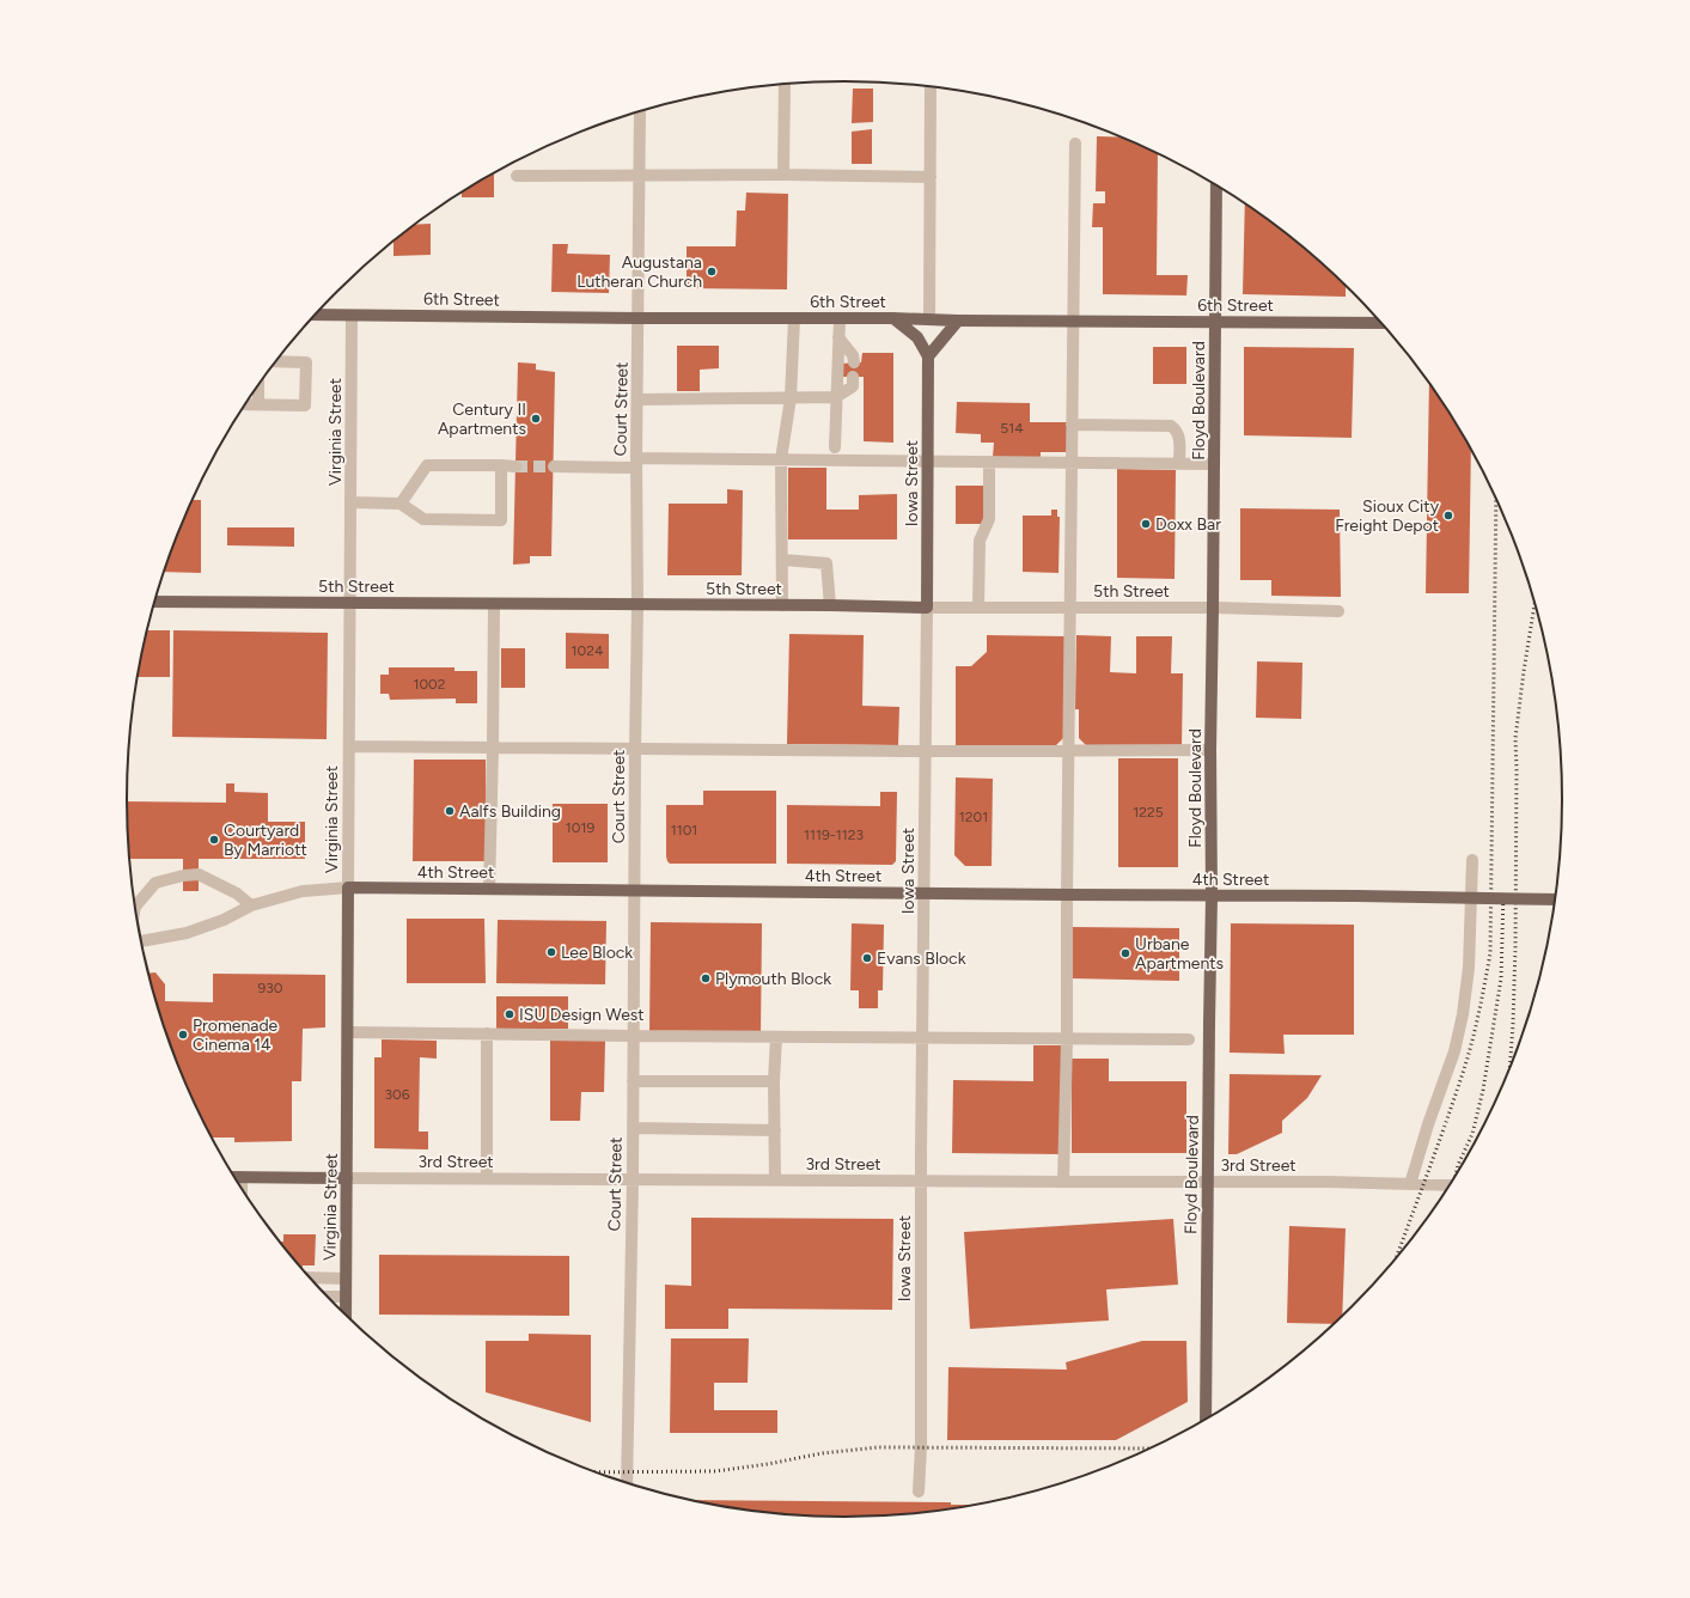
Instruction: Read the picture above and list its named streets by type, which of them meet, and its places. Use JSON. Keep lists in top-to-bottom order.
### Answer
{
  "streets": {
    "main road": [
      "6th Street",
      "Floyd Boulevard",
      "Virginia Street",
      "Iowa Street",
      "5th Street",
      "4th Street",
      "3rd Street"
    ],
    "street": ["Court Street"]
  },
  "crossings": [
    ["6th Street", "Court Street"],
    ["6th Street", "Virginia Street"],
    ["Floyd Boulevard", "5th Street"],
    ["Floyd Boulevard", "4th Street"],
    ["Court Street", "5th Street"],
    ["Court Street", "4th Street"],
    ["Court Street", "3rd Street"],
    ["Virginia Street", "5th Street"],
    ["Virginia Street", "4th Street"],
    ["Virginia Street", "3rd Street"],
    ["Iowa Street", "5th Street"],
    ["Iowa Street", "4th Street"],
    ["Iowa Street", "3rd Street"]
  ],
  "places": [
    "Augustana Lutheran Church",
    "Century II Apartments",
    "Sioux City Freight Depot",
    "Doxx Bar",
    "Aalfs Building",
    "Courtyard By Marriott",
    "Lee Block",
    "Urbane Apartments",
    "Evans Block",
    "Plymouth Block",
    "ISU Design West",
    "Promenade Cinema 14"
  ],
  "house_numbers": [
    "514",
    "1024",
    "1002",
    "1225",
    "1201",
    "1019",
    "1101",
    "1119-1123",
    "930",
    "306"
  ]
}
